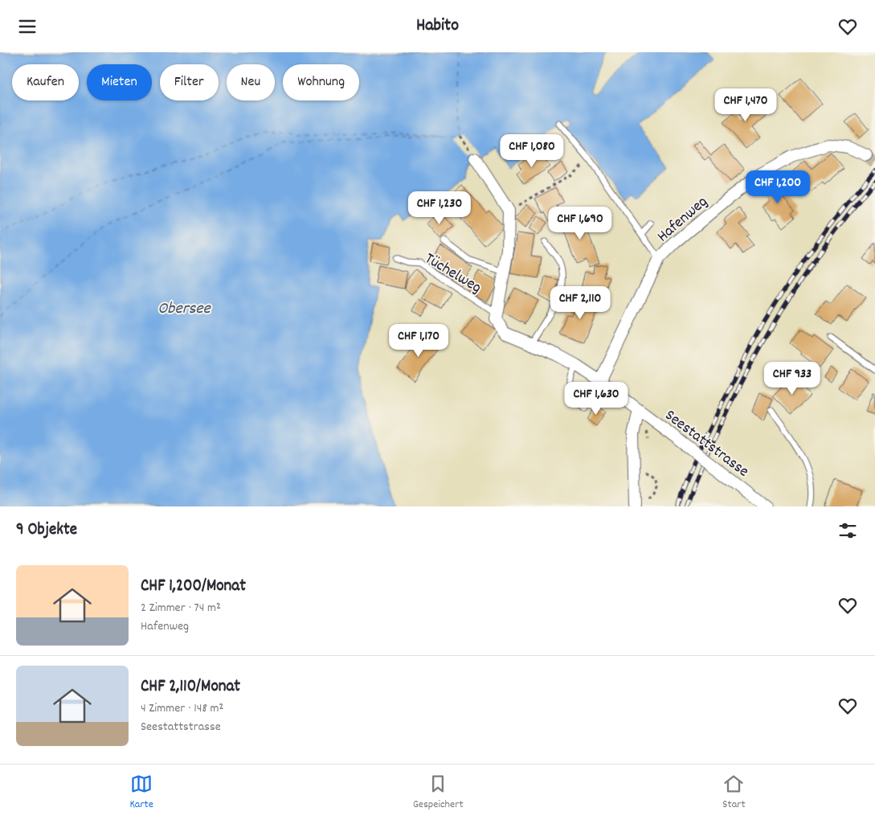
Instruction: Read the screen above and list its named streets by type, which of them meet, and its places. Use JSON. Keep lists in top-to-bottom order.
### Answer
{
  "streets": {
    "street": ["Hafenweg", "Seestattstrasse"],
    "lane": ["Tüchelweg"]
  },
  "crossings": [
    ["Hafenweg", "Seestattstrasse"],
    ["Tüchelweg", "Seestattstrasse"]
  ],
  "water": ["Obersee"],
  "page": {
    "header": "Habito",
    "chip": [
      "Kaufen",
      "Mieten",
      "Filter",
      "Neu",
      "Wohnung"
    ],
    "price": [
      "CHF 1,470",
      "CHF 1,080",
      "CHF 1,200",
      "CHF 1,230",
      "CHF 1,690",
      "CHF 2,110",
      "CHF 1,170",
      "CHF 933",
      "CHF 1,630"
    ],
    "heading": "9 Objekte",
    "list": [
      {
        "name": "CHF 1,200/Monat",
        "note": "2 Zimmer · 74 m² · Hafenweg"
      },
      {
        "name": "CHF 2,110/Monat",
        "note": "4 Zimmer · 148 m² · Seestattstrasse"
      }
    ],
    "tabs": ["Karte", "Gespeichert", "Start"]
  }
}
